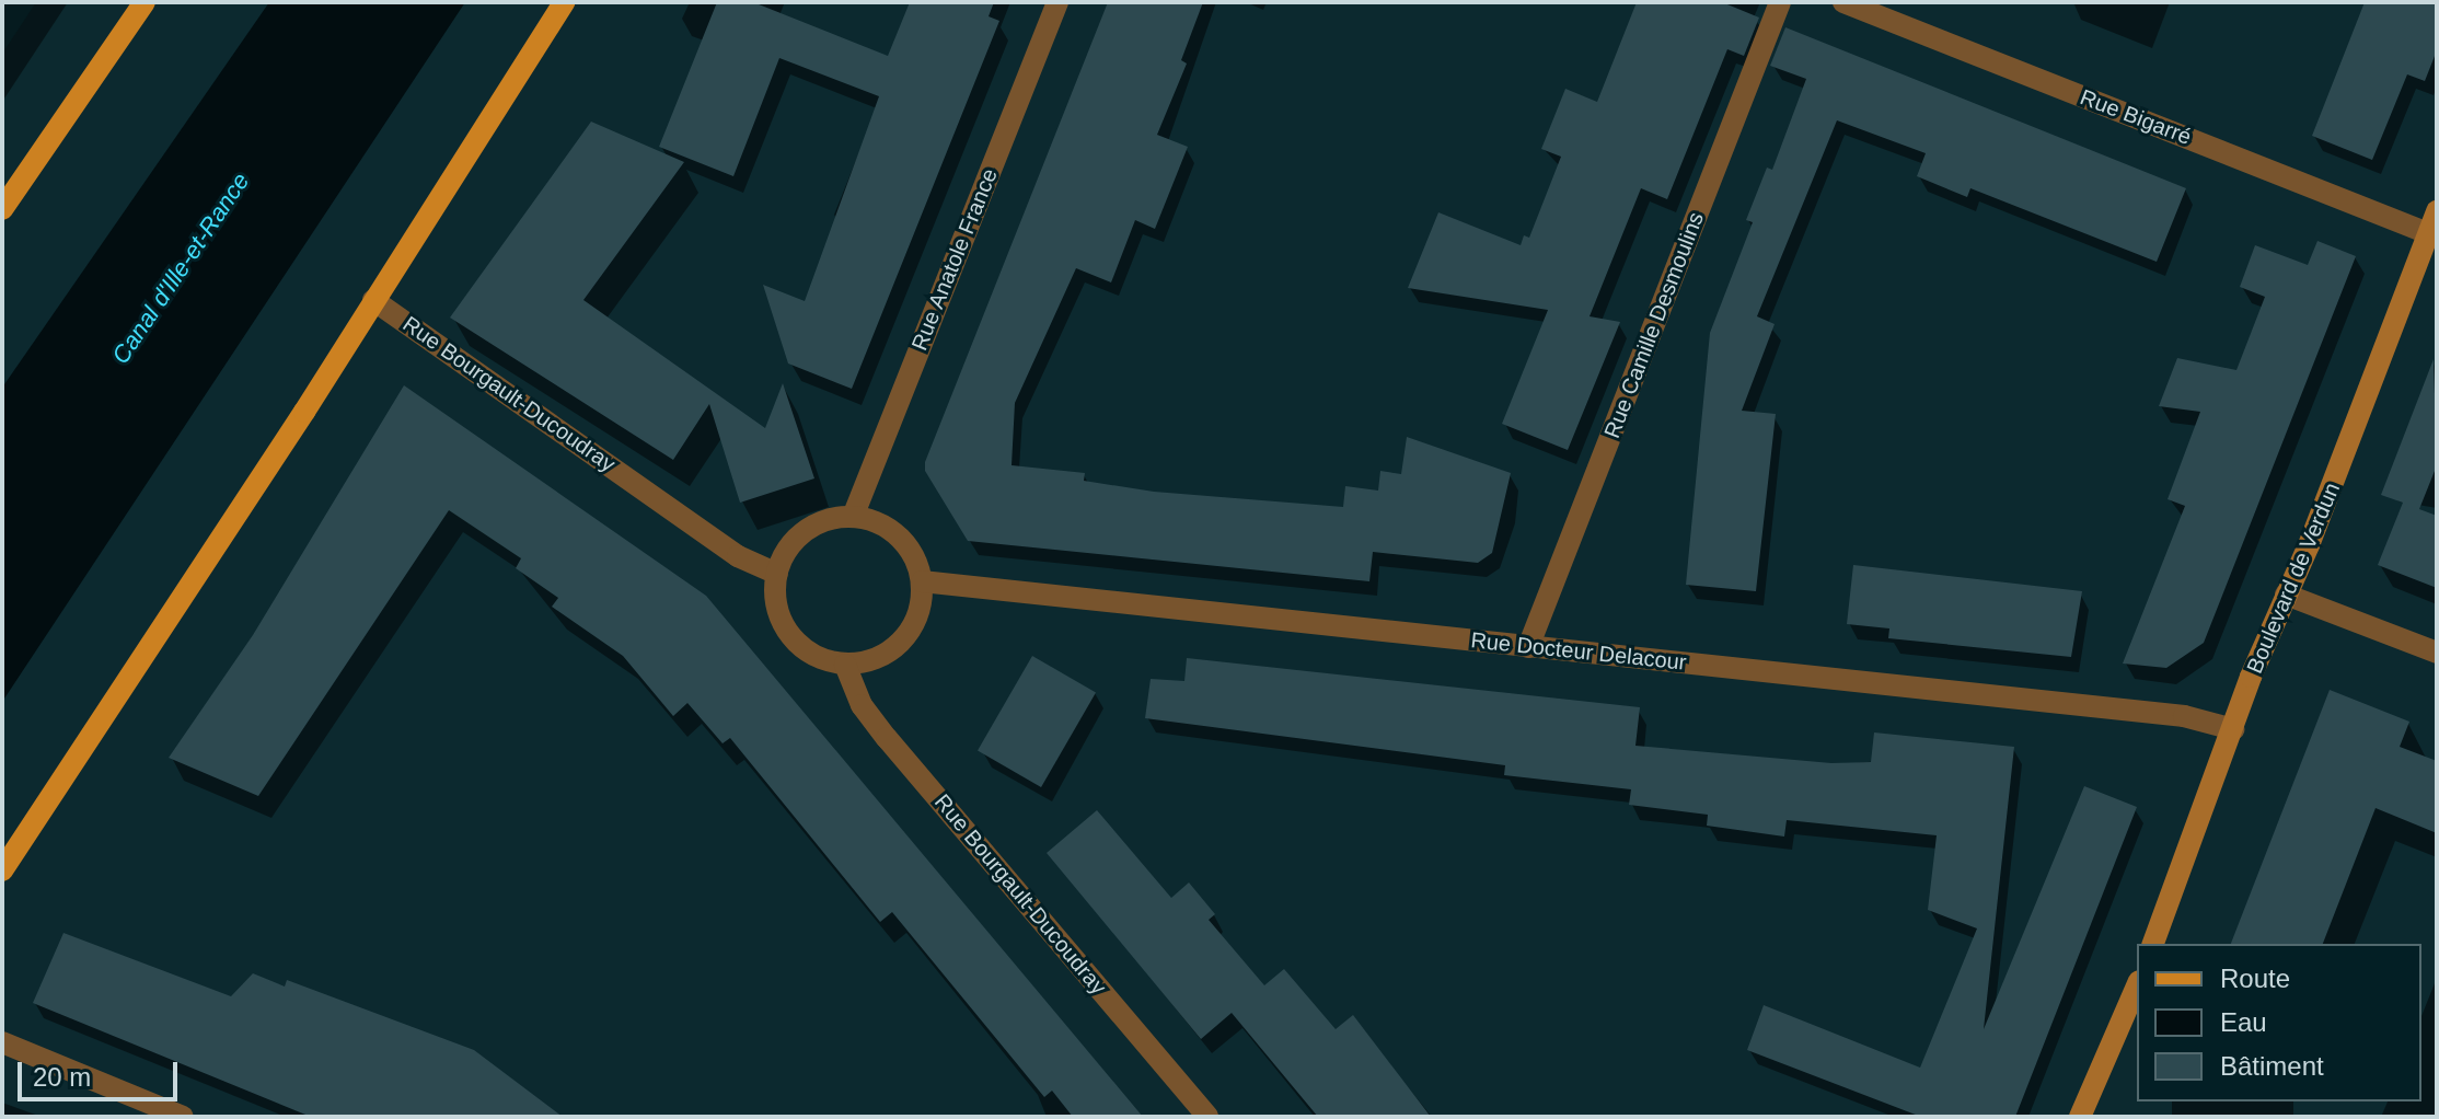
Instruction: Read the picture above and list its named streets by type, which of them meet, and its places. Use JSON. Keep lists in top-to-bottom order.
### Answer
{
  "streets": {
    "main road": ["Boulevard de Verdun"],
    "street": [
      "Rue Bigarré",
      "Rue Anatole France",
      "Rue Camille Desmoulins",
      "Rue Bourgault-Ducoudray",
      "Rue Docteur Delacour"
    ]
  },
  "crossings": [
    ["Rue Bigarré", "Boulevard de Verdun"],
    ["Rue Anatole France", "Rue Bourgault-Ducoudray"],
    ["Rue Anatole France", "Rue Docteur Delacour"],
    ["Rue Camille Desmoulins", "Rue Docteur Delacour"],
    ["Rue Bourgault-Ducoudray", "Rue Docteur Delacour"],
    ["Boulevard de Verdun", "Rue Docteur Delacour"]
  ],
  "water": ["Canal d'Ille-et-Rance"],
  "legend": ["Route", "Eau", "Bâtiment"],
  "scale_bar": "20 m"
}
